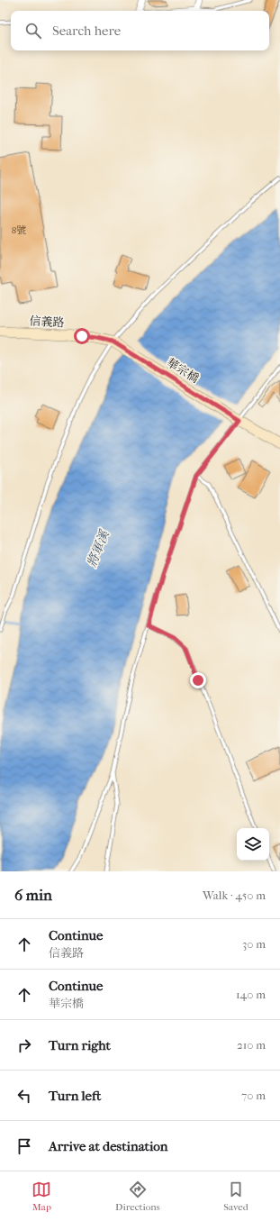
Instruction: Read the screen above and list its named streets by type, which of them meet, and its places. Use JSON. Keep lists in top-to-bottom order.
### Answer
{
  "streets": {
    "street": ["信義路", "華宗橋"]
  },
  "crossings": [
    ["信義路", "華宗橋"]
  ],
  "water": ["將軍溪"],
  "house_numbers": ["8號"],
  "page": {
    "search": "Search here",
    "heading": ["6 min", "Walk · 450 m"],
    "list": [
      ["Continue", "信義路", "30 m"],
      ["Continue", "華宗橋", "140 m"],
      ["Turn right", "210 m"],
      ["Turn left", "70 m"],
      "Arrive at destination"
    ],
    "nav": ["Map", "Directions", "Saved"]
  }
}
